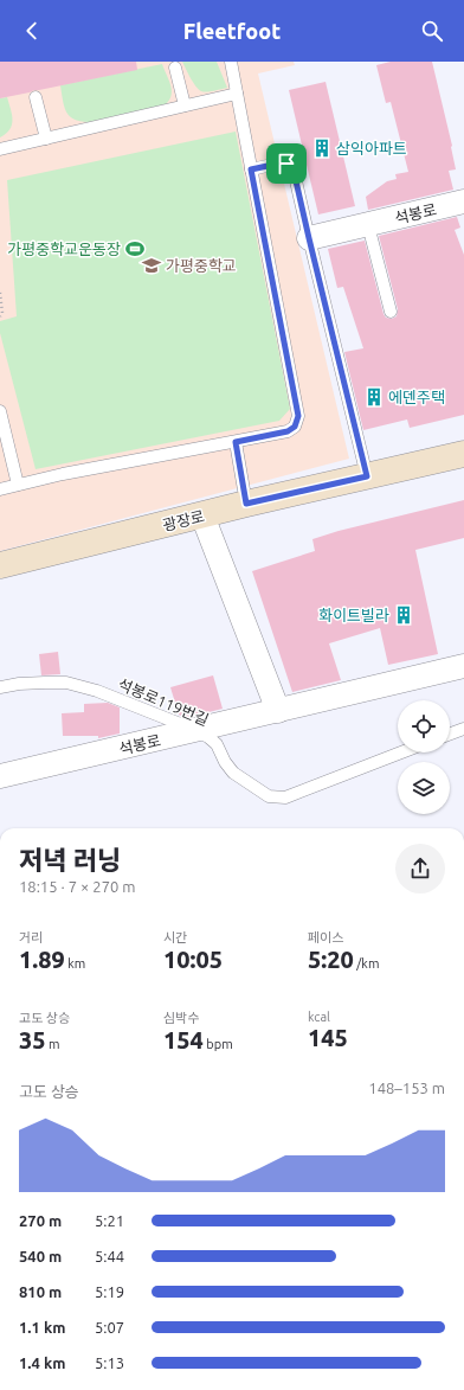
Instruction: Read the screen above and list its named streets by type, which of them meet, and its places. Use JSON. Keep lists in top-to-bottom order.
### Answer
{
  "streets": {
    "street": ["석봉로", "광장로"],
    "lane": ["석봉로119번길"]
  },
  "crossings": [
    ["석봉로", "석봉로119번길"]
  ],
  "places": {
    "building": ["삼익아파트", "에덴주택", "화이트빌라"],
    "sports": ["가평중학교운동장"],
    "school or university": ["가평중학교"]
  },
  "page": {
    "header": "Fleetfoot",
    "heading": ["저녁 러닝", "18:15 · 7 × 270 m"],
    "stats": [
      ["거리", "1.89 km"],
      ["시간", "10:05"],
      ["페이스", "5:20 /km"],
      ["고도 상승", "35 m"],
      ["심박수", "154 bpm"],
      ["kcal", "145"]
    ],
    "chart": ["고도 상승", "148–153 m"],
    "list": [
      {
        "name": "270 m",
        "note": "5:21"
      },
      {
        "name": "540 m",
        "note": "5:44"
      },
      {
        "name": "810 m",
        "note": "5:19"
      },
      {
        "name": "1.1 km",
        "note": "5:07"
      },
      {
        "name": "1.4 km",
        "note": "5:13"
      }
    ]
  }
}
